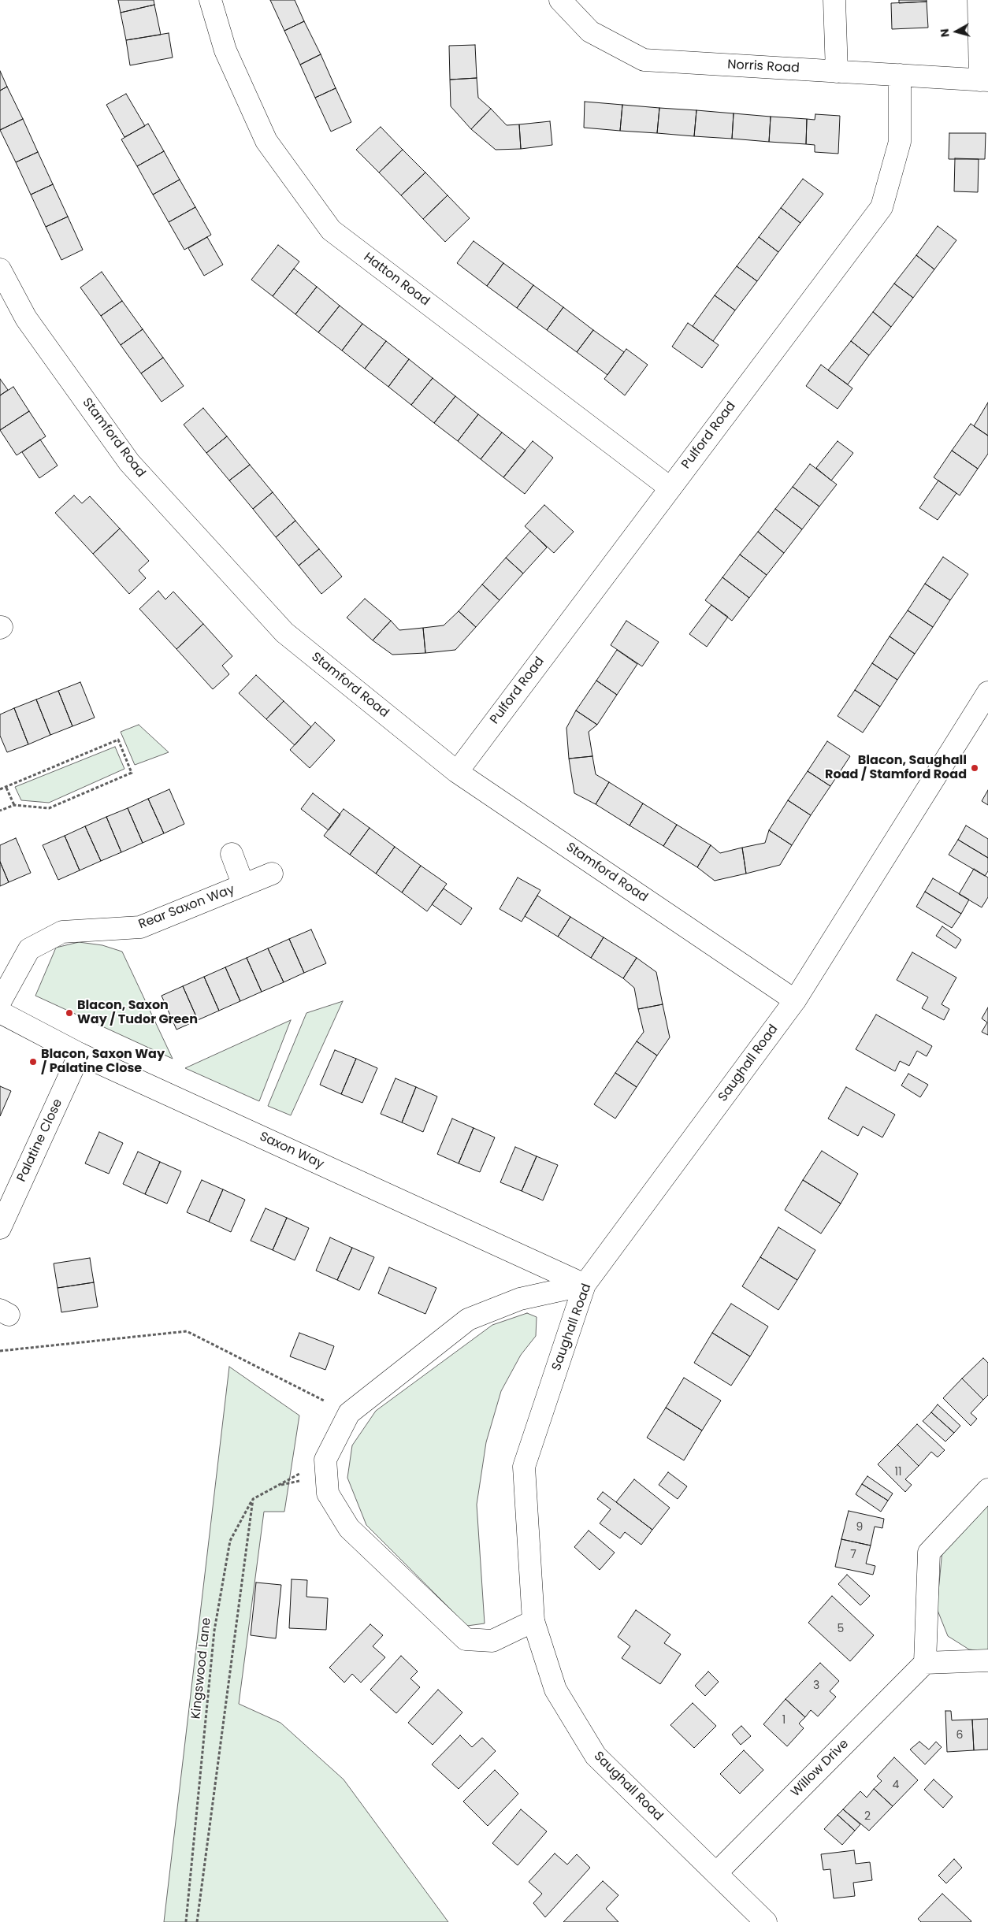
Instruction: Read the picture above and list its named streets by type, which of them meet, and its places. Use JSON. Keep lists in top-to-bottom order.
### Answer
{
  "streets": {
    "street": [
      "Norris Road",
      "Hatton Road",
      "Pulford Road",
      "Stamford Road",
      "Rear Saxon Way",
      "Saughall Road",
      "Palatine Close",
      "Saxon Way",
      "Willow Drive"
    ],
    "path": ["Kingswood Lane"]
  },
  "crossings": [
    ["Norris Road", "Pulford Road"],
    ["Hatton Road", "Pulford Road"],
    ["Pulford Road", "Stamford Road"],
    ["Stamford Road", "Saughall Road"],
    ["Saughall Road", "Saxon Way"],
    ["Saughall Road", "Willow Drive"],
    ["Palatine Close", "Saxon Way"]
  ],
  "places": ["Blacon, Saughall Road / Stamford Road", "Blacon, Saxon Way / Tudor Green", "Blacon, Saxon Way / Palatine Close"],
  "house_numbers": [
    "11",
    "9",
    "7",
    "5",
    "3",
    "1",
    "6",
    "4",
    "2"
  ],
  "north": "left"
}
